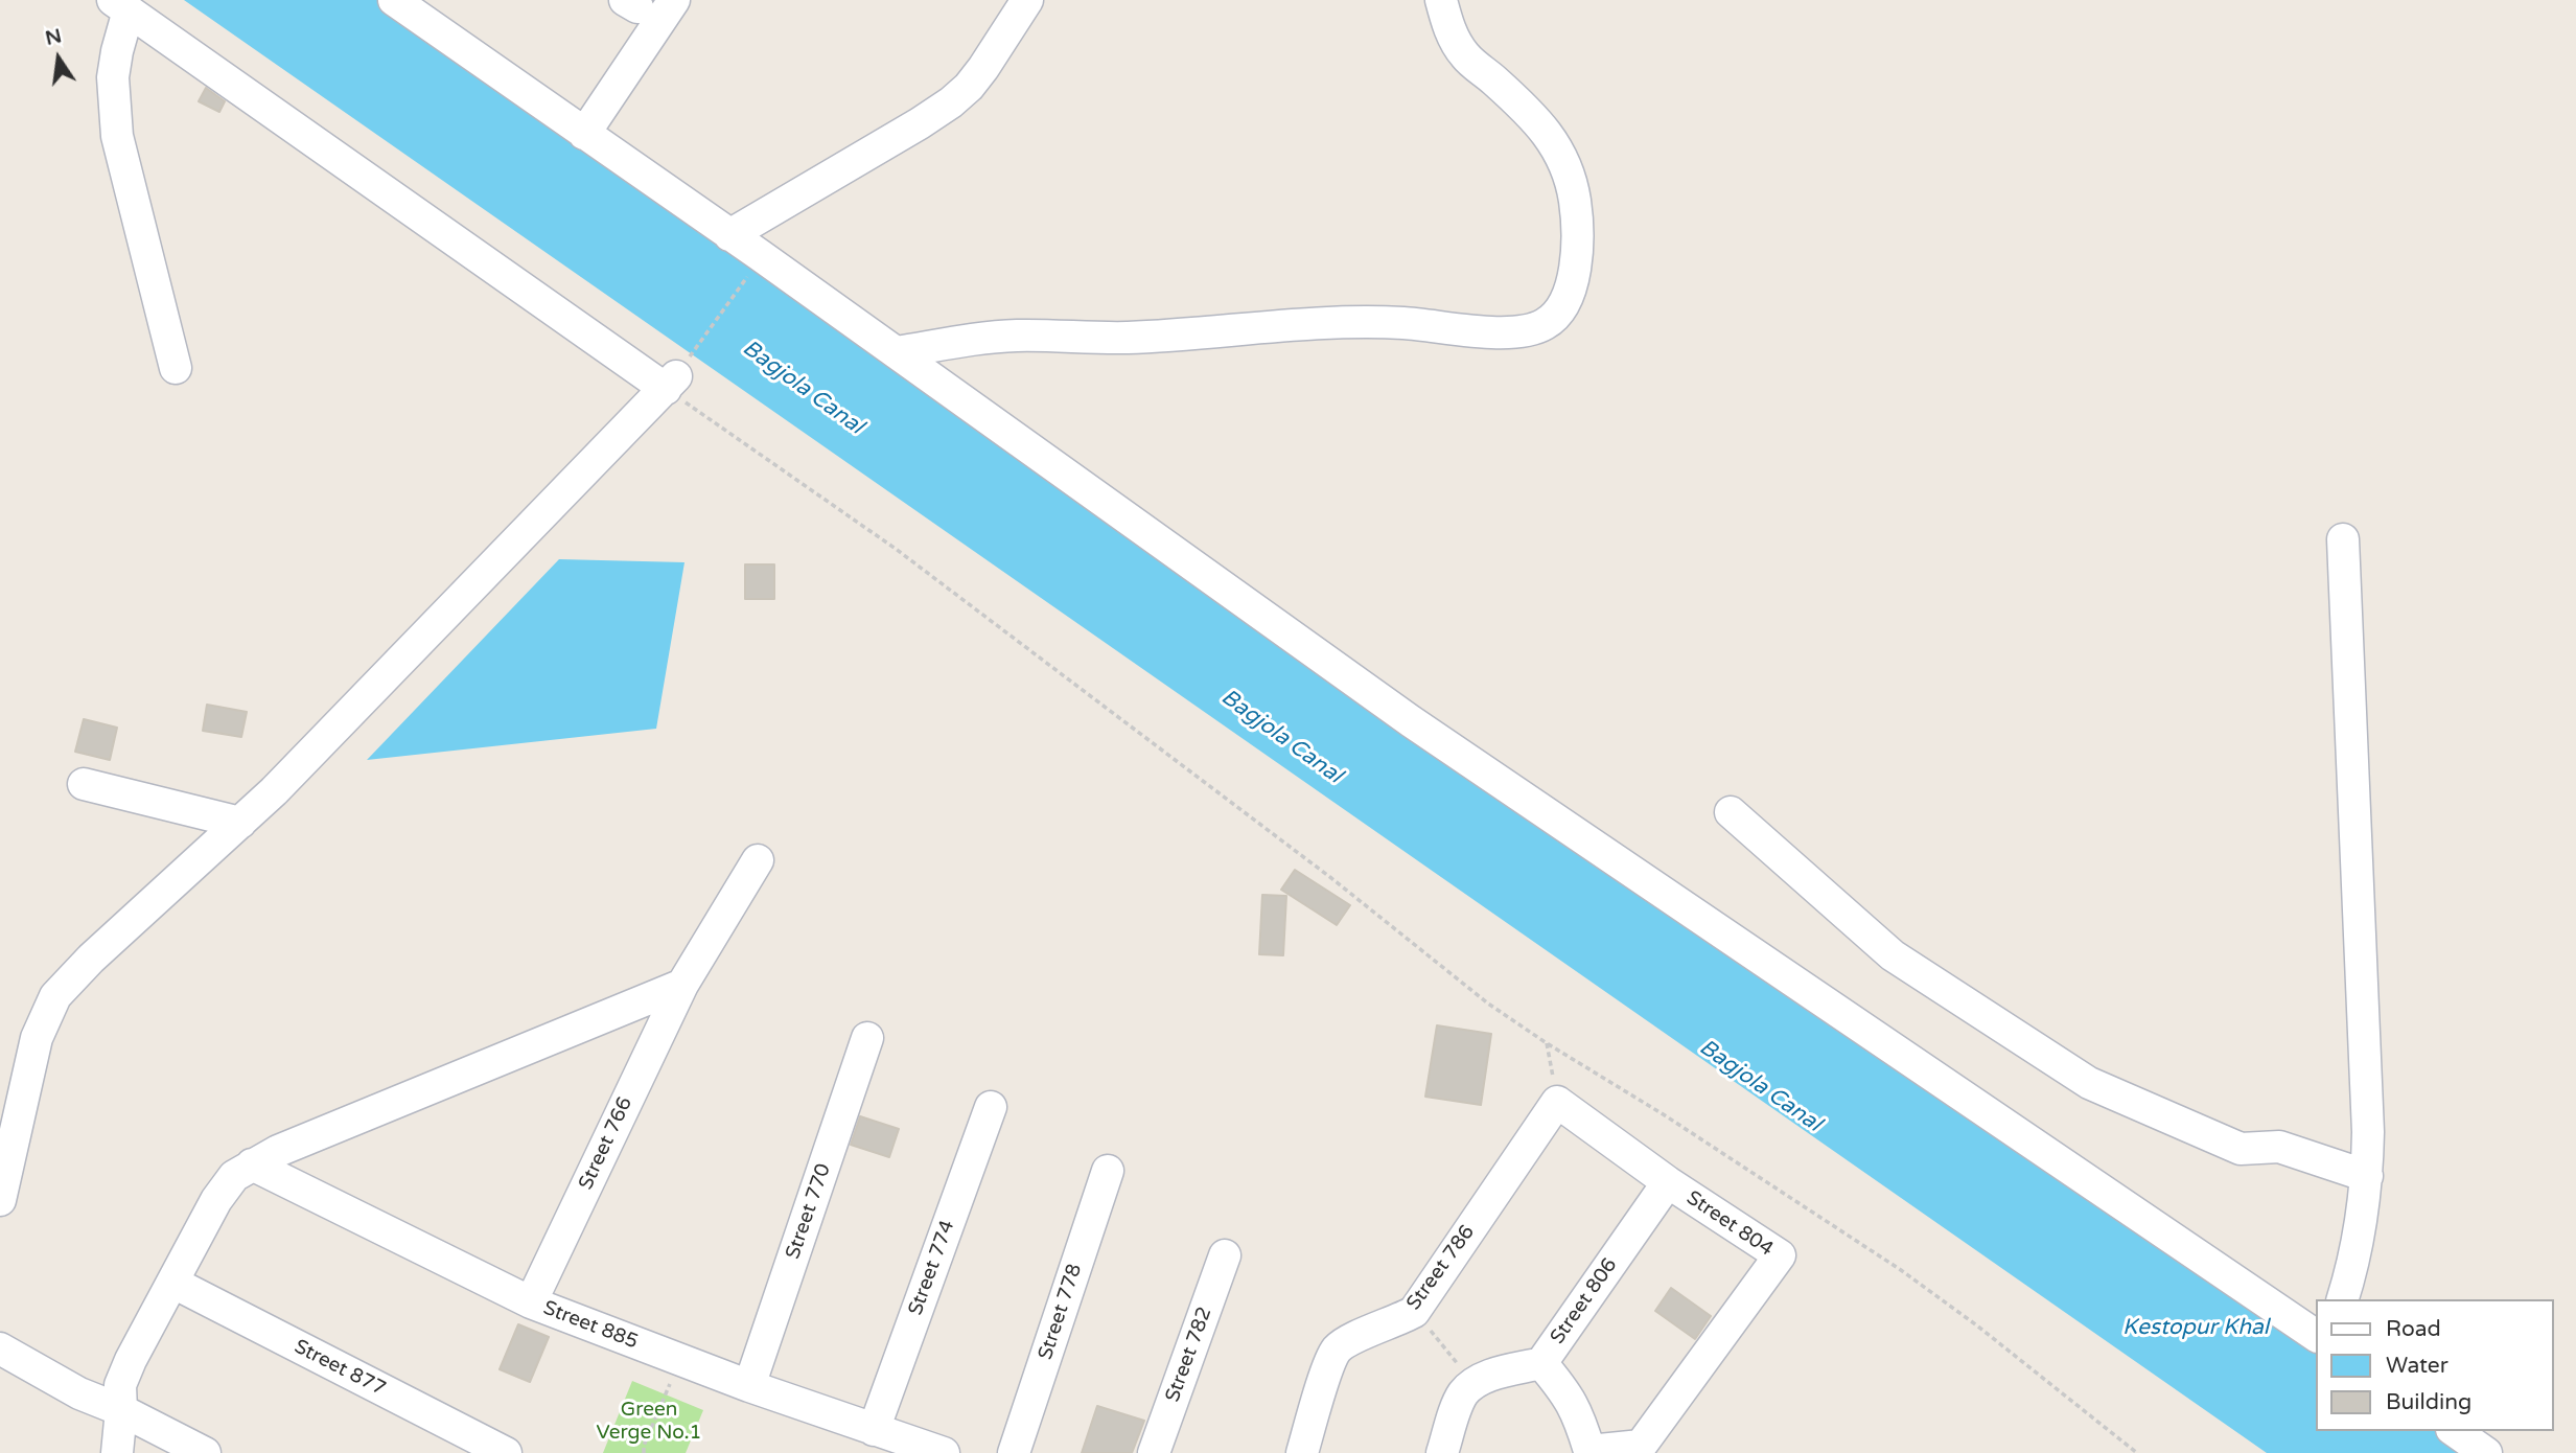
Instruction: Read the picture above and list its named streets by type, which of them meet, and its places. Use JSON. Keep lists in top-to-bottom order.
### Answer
{
  "streets": {
    "street": [
      "Street 766",
      "Street 770",
      "Street 804",
      "Street 774",
      "Street 786",
      "Street 806",
      "Street 778",
      "Street 885",
      "Street 782",
      "Street 877"
    ]
  },
  "crossings": [
    ["Street 766", "Street 885"],
    ["Street 770", "Street 885"],
    ["Street 804", "Street 786"],
    ["Street 804", "Street 806"],
    ["Street 774", "Street 885"]
  ],
  "water": ["Bagjola Canal", "Kestopur Khal"],
  "parks": ["Green Verge No.1"],
  "legend": ["Road", "Water", "Building"],
  "north": "top"
}
